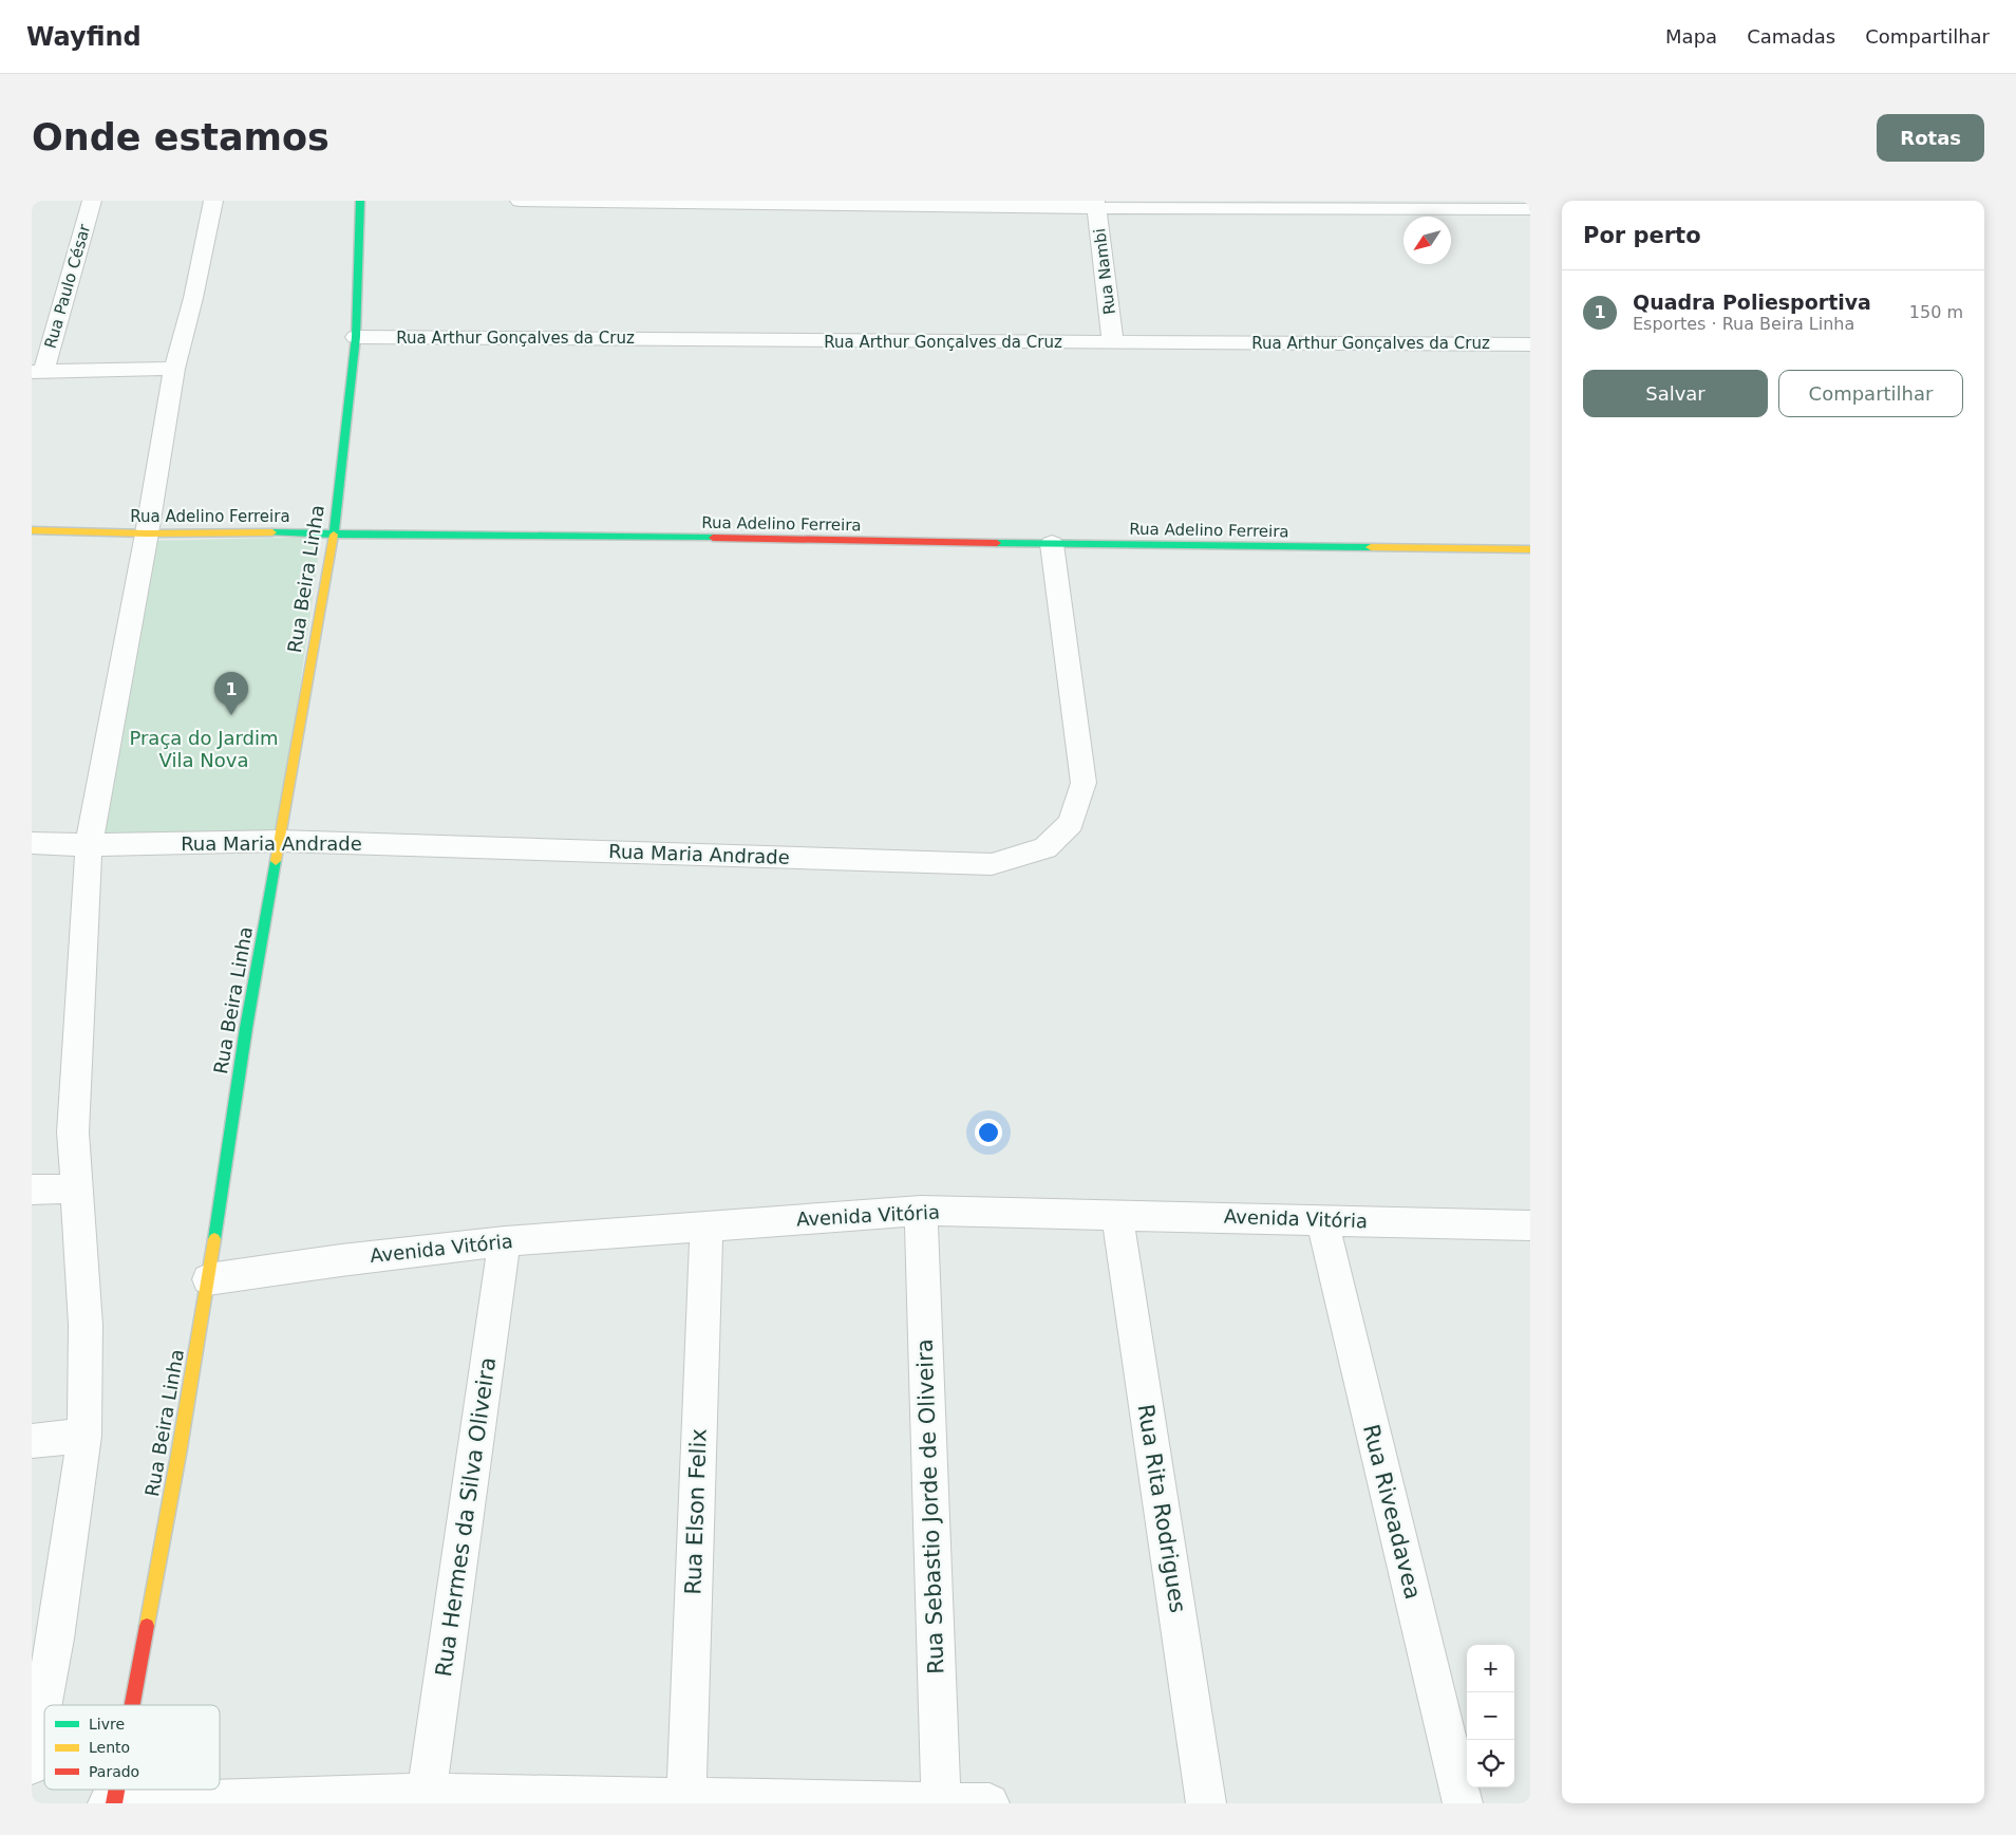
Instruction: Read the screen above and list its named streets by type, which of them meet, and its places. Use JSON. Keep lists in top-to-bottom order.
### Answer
{
  "streets": {
    "street": [
      "Rua Nambi",
      "Rua Paulo César",
      "Rua Arthur Gonçalves da Cruz",
      "Rua Adelino Ferreira",
      "Rua Beira Linha",
      "Rua Maria Andrade",
      "Avenida Vitória",
      "Rua Sebastio Jorde de Oliveira",
      "Rua Rita Rodrigues",
      "Rua Elson Felix",
      "Rua Riveadavea",
      "Rua Hermes da Silva Oliveira"
    ]
  },
  "crossings": [
    ["Rua Nambi", "Rua Arthur Gonçalves da Cruz"],
    ["Rua Arthur Gonçalves da Cruz", "Rua Beira Linha"],
    ["Rua Adelino Ferreira", "Rua Beira Linha"],
    ["Rua Adelino Ferreira", "Rua Maria Andrade"],
    ["Rua Beira Linha", "Rua Maria Andrade"],
    ["Rua Beira Linha", "Avenida Vitória"],
    ["Avenida Vitória", "Rua Sebastio Jorde de Oliveira"],
    ["Avenida Vitória", "Rua Rita Rodrigues"],
    ["Avenida Vitória", "Rua Elson Felix"],
    ["Avenida Vitória", "Rua Riveadavea"],
    ["Avenida Vitória", "Rua Hermes da Silva Oliveira"]
  ],
  "parks": ["Praça do Jardim Vila Nova"],
  "legend": ["Livre", "Lento", "Parado"],
  "north": "bottom left",
  "page": {
    "header": "Wayfind",
    "nav": ["Mapa", "Camadas", "Compartilhar"],
    "buttons": [
      "Rotas",
      ["Salvar", "Compartilhar"]
    ],
    "title": "Onde estamos",
    "heading": "Por perto",
    "list": [
      {
        "mark": "1",
        "name": "Quadra Poliesportiva",
        "note": "Esportes · Rua Beira Linha",
        "value": "150 m"
      }
    ],
    "pins": "1",
    "map_buttons": ["+", "−"]
  }
}
